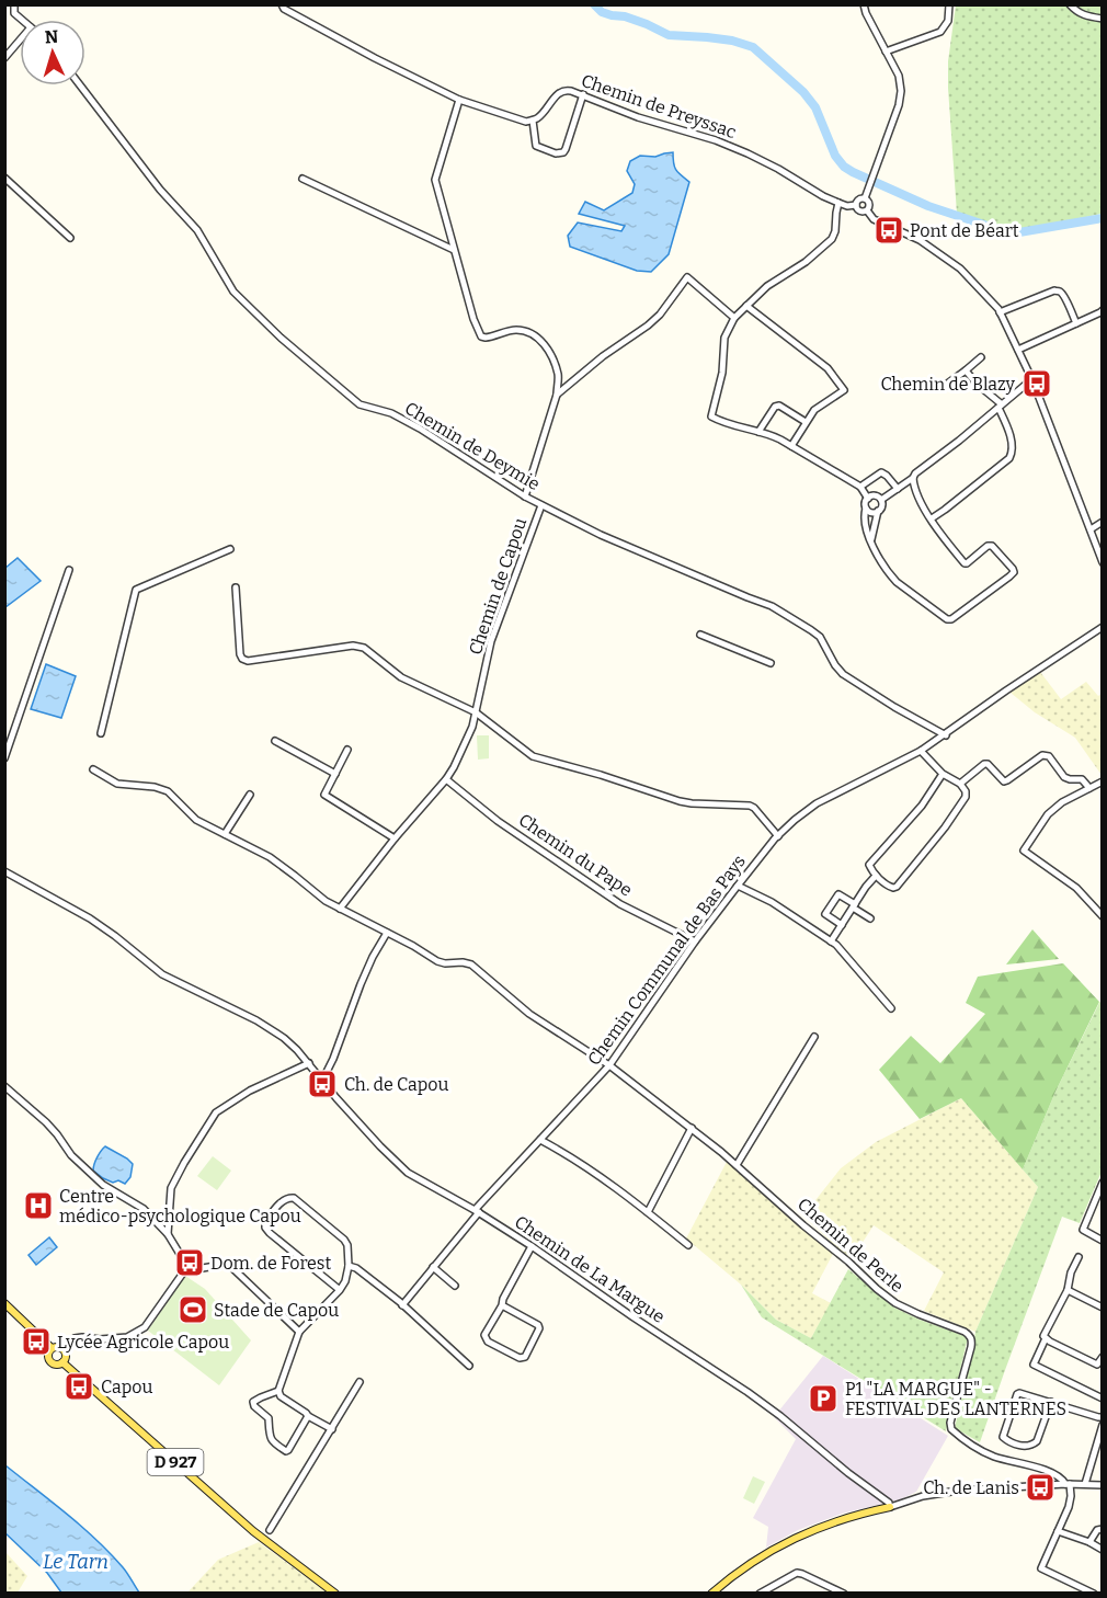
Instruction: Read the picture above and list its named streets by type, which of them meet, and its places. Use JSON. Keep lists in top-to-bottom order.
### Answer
{
  "streets": {
    "main road": ["D 927"],
    "street": [
      "Chemin de Preyssac",
      "Chemin de Deymie",
      "Chemin de Capou",
      "Chemin du Pape",
      "Chemin Communal de Bas Pays",
      "Chemin de Perle",
      "Chemin de La Margue"
    ]
  },
  "crossings": [
    ["Chemin de Deymie", "Chemin de Capou"],
    ["Chemin de Deymie", "Chemin Communal de Bas Pays"],
    ["Chemin de Capou", "Chemin du Pape"],
    ["Chemin de Capou", "Chemin de Perle"],
    ["Chemin du Pape", "Chemin Communal de Bas Pays"],
    ["Chemin Communal de Bas Pays", "Chemin de Perle"],
    ["Chemin Communal de Bas Pays", "Chemin de La Margue"]
  ],
  "water": ["Le Tarn"],
  "places": {
    "bus stop": [
      "Pont de Béart",
      "Chemin de Blazy",
      "Ch. de Capou",
      "Dom. de Forest",
      "Lycée Agricole Capou",
      "Capou",
      "Ch. de Lanis"
    ],
    "hospital": ["Centre médico-psychologique Capou"],
    "sports": ["Stade de Capou"],
    "parking": ["P1 \"LA MARGUE\" - FESTIVAL DES LANTERNES"]
  },
  "north": "top"
}
